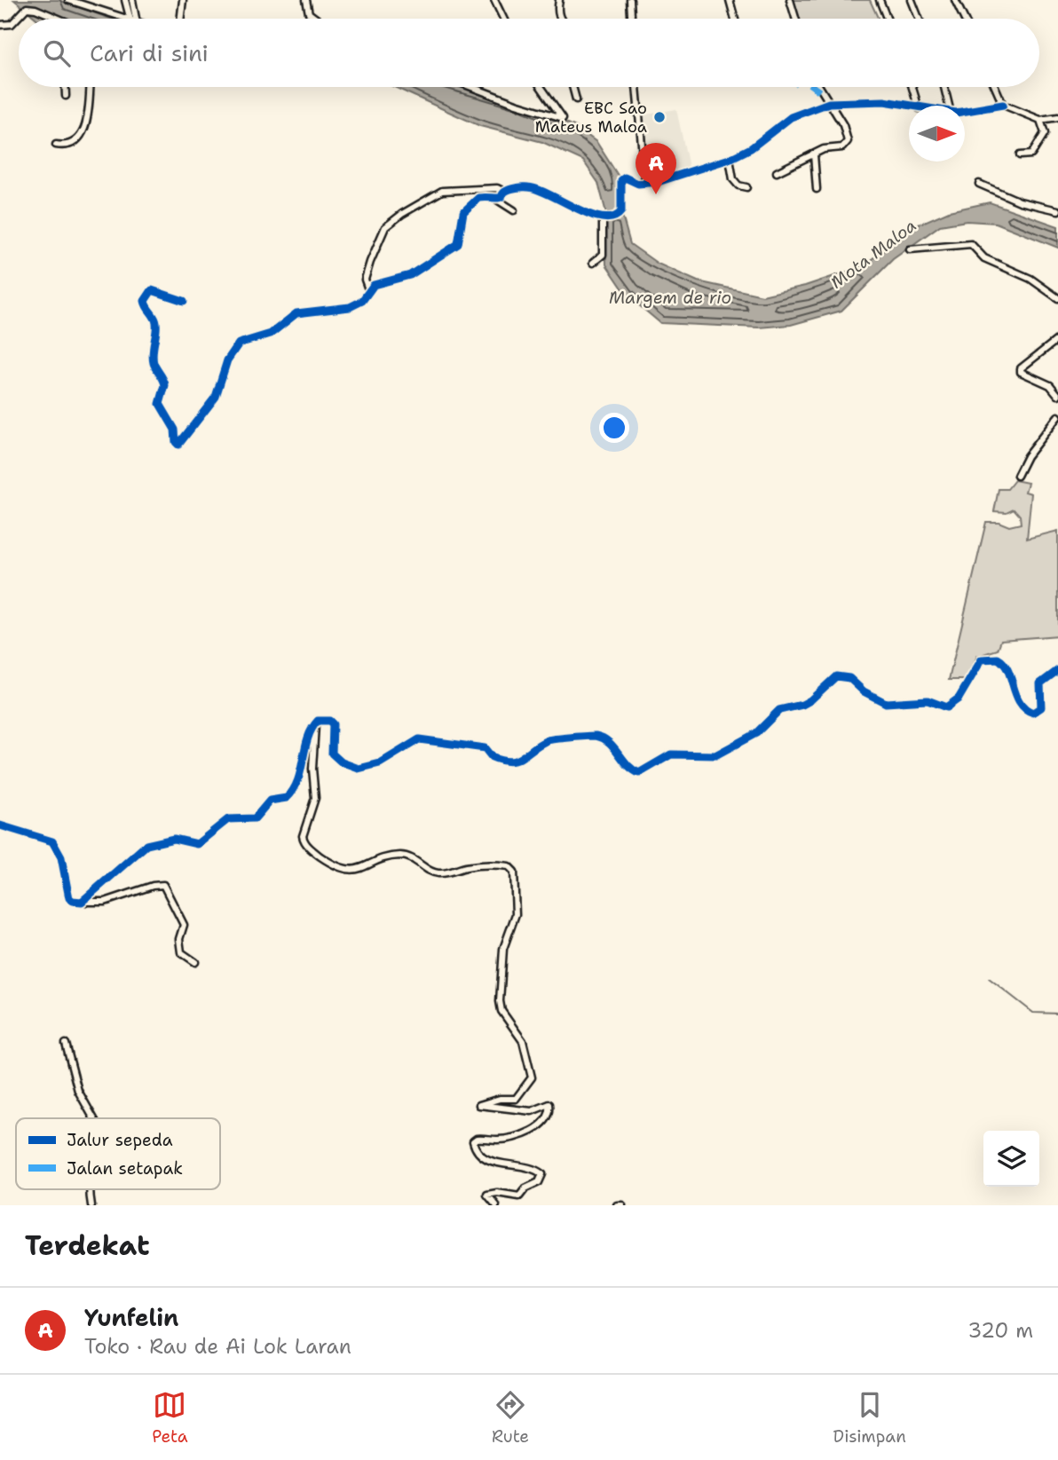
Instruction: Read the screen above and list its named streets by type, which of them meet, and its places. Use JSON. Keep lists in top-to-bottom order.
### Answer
{
  "water": ["Mota Maloa", "Margem de rio"],
  "places": ["EBC Sao Mateus Maloa"],
  "legend": ["Jalur sepeda", "Jalan setapak"],
  "north": "right",
  "page": {
    "search": "Cari di sini",
    "pins": "A",
    "heading": "Terdekat",
    "list": [
      {
        "mark": "A",
        "name": "Yunfelin",
        "note": "Toko · Rau de Ai Lok Laran",
        "value": "320 m"
      }
    ],
    "nav": ["Peta", "Rute", "Disimpan"]
  }
}
